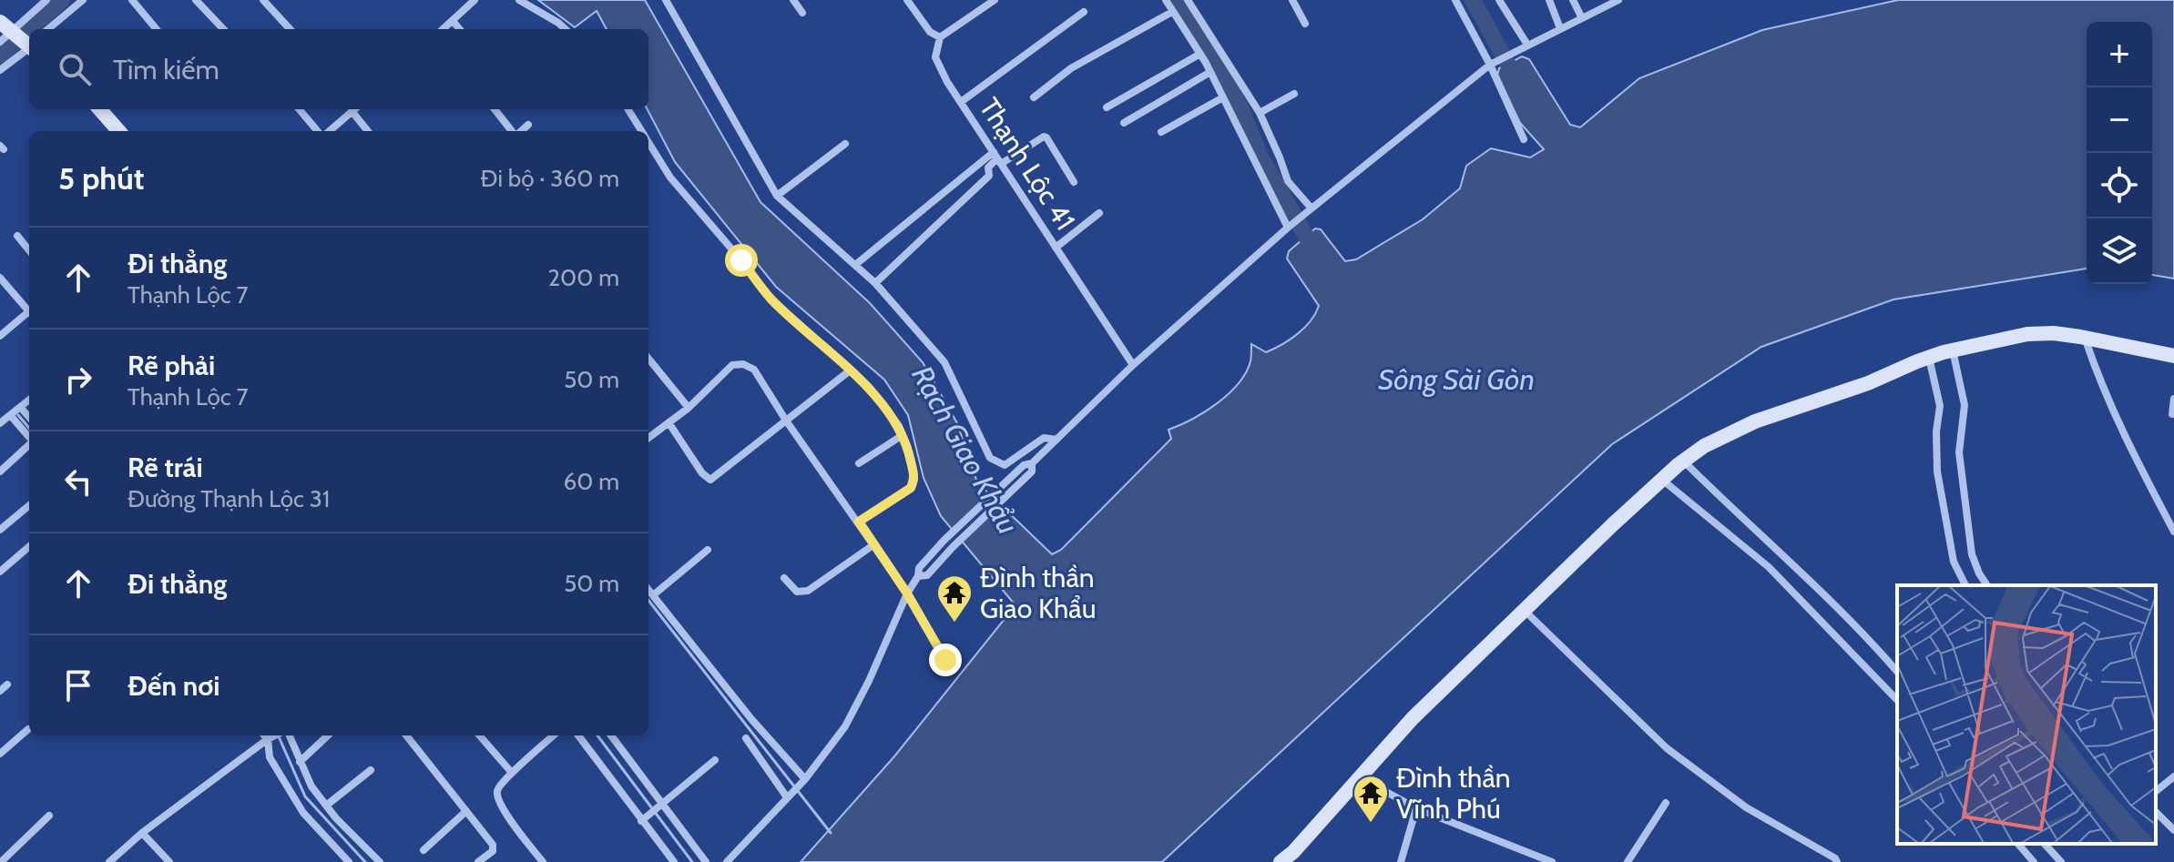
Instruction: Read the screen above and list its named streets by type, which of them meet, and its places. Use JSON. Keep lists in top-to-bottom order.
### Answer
{
  "streets": {
    "street": ["Thạnh Lộc 41"]
  },
  "water": ["Sông Sài Gòn", "Rạch Giao Khẩu"],
  "places": {
    "temple": ["Đình thần Giao Khẩu", "Đình thần Vĩnh Phú"]
  },
  "page": {
    "map_buttons": ["+", "−"],
    "search": "Tìm kiếm",
    "heading": ["5 phút", "Đi bộ · 360 m"],
    "list": [
      ["Đi thẳng", "Thạnh Lộc 7", "200 m"],
      ["Rẽ phải", "Thạnh Lộc 7", "50 m"],
      ["Rẽ trái", "Đường Thạnh Lộc 31", "60 m"],
      ["Đi thẳng", "50 m"],
      "Đến nơi"
    ]
  }
}
